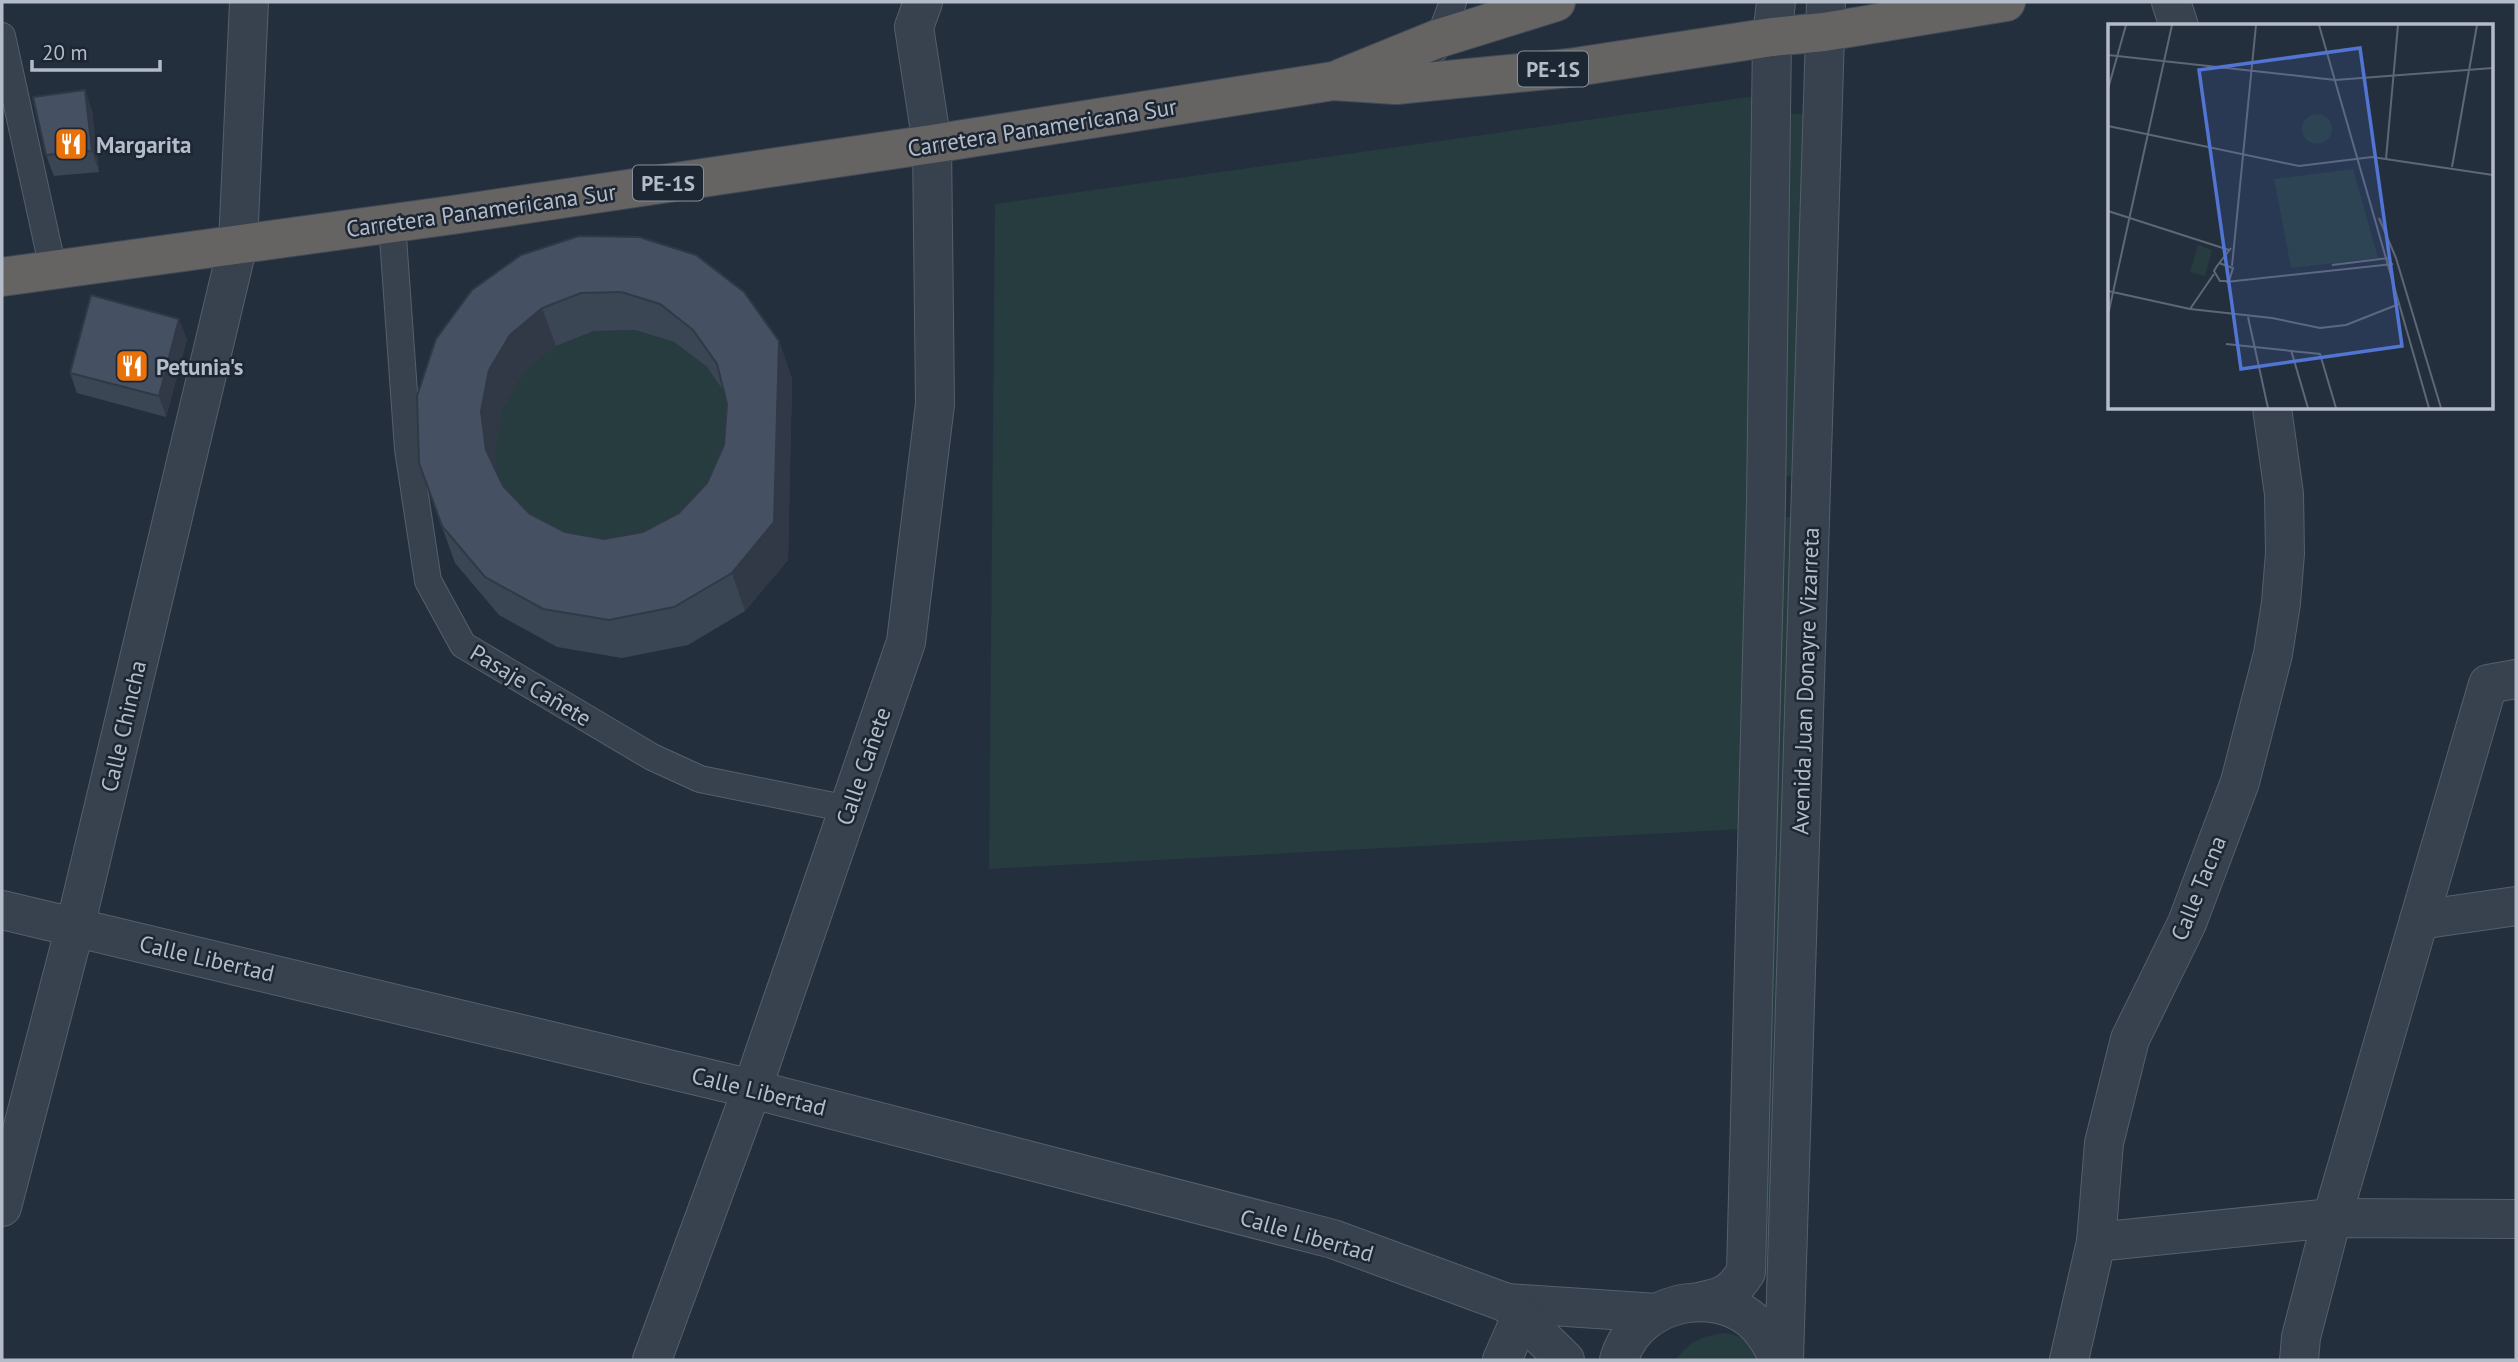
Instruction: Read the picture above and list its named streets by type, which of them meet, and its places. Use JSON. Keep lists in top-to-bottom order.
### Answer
{
  "streets": {
    "highway": ["PE-1S", "Carretera Panamericana Sur"],
    "street": [
      "Avenida Juan Donayre Vizarreta",
      "Calle Chincha",
      "Calle Cañete",
      "Calle Tacna",
      "Calle Libertad"
    ],
    "lane": ["Pasaje Cañete"]
  },
  "crossings": [
    ["Carretera Panamericana Sur", "Avenida Juan Donayre Vizarreta"],
    ["Carretera Panamericana Sur", "Pasaje Cañete"],
    ["Carretera Panamericana Sur", "Calle Chincha"],
    ["Carretera Panamericana Sur", "Calle Cañete"],
    ["Pasaje Cañete", "Calle Cañete"],
    ["Calle Chincha", "Calle Libertad"],
    ["Calle Cañete", "Calle Libertad"]
  ],
  "places": {
    "restaurant": ["Margarita", "Petunia's"]
  },
  "scale_bar": "20 m"
}
